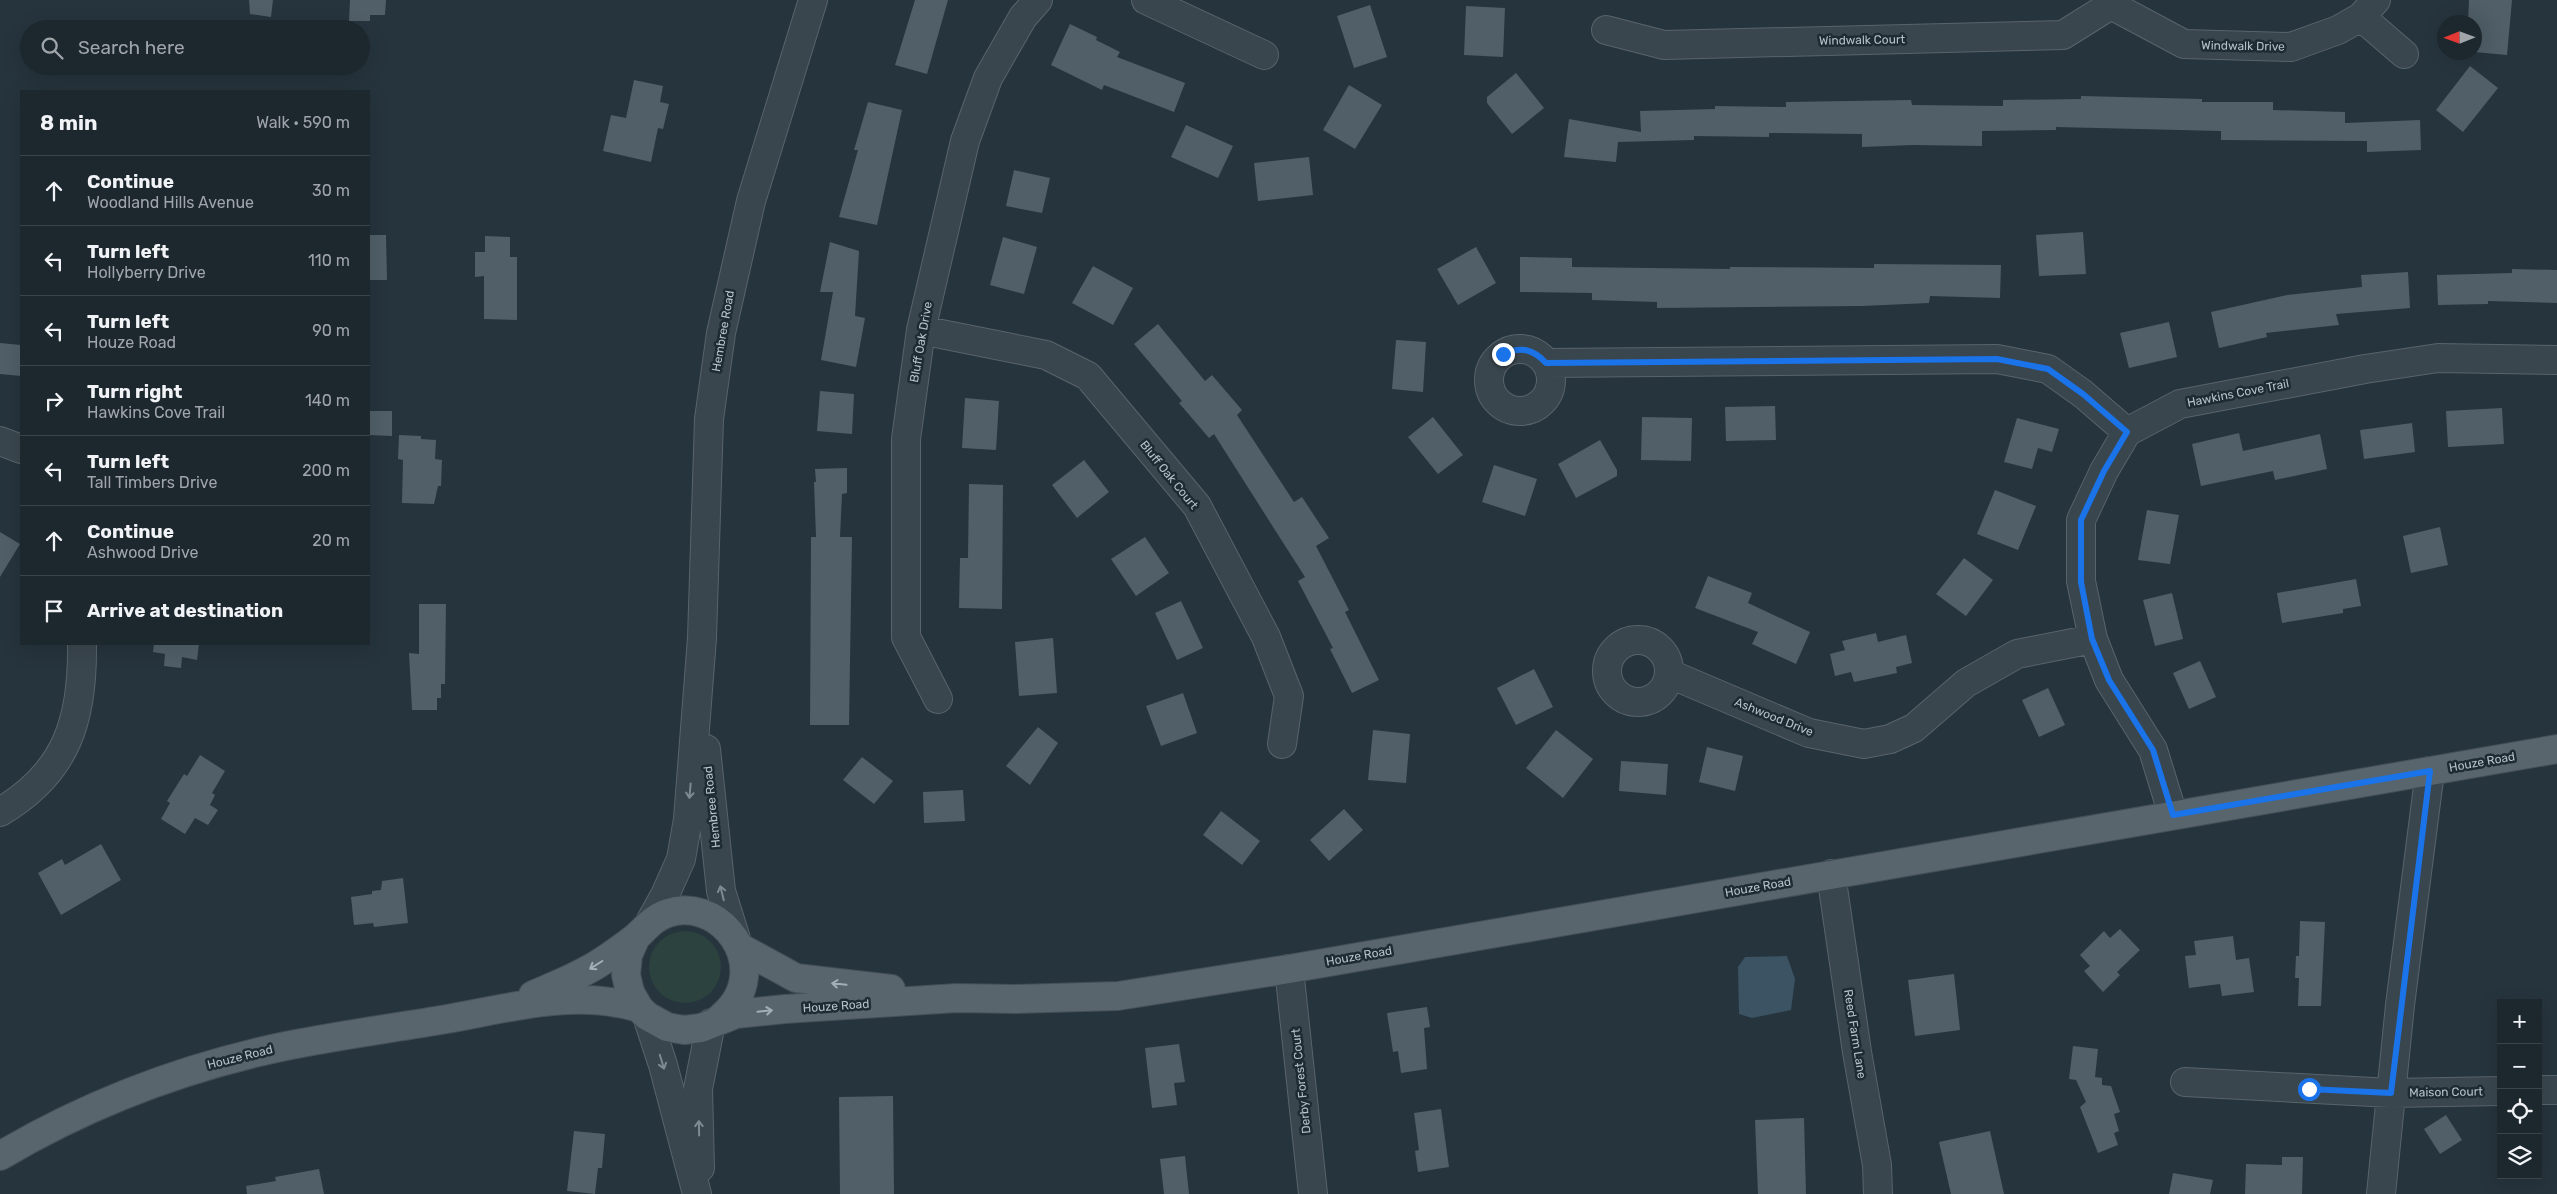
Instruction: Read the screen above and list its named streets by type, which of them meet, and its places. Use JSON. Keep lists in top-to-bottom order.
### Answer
{
  "streets": {
    "main road": ["Houze Road"],
    "street": [
      "Windwalk Court",
      "Windwalk Drive",
      "Hembree Road",
      "Bluff Oak Drive",
      "Hawkins Cove Trail",
      "Bluff Oak Court",
      "Ashwood Drive",
      "Reed Farm Lane",
      "Derby Forest Court",
      "Maison Court"
    ]
  },
  "crossings": [
    ["Windwalk Court", "Windwalk Drive"],
    ["Hembree Road", "Houze Road"],
    ["Bluff Oak Drive", "Bluff Oak Court"],
    ["Houze Road", "Reed Farm Lane"],
    ["Houze Road", "Derby Forest Court"]
  ],
  "north": "left",
  "page": {
    "search": "Search here",
    "heading": ["8 min", "Walk · 590 m"],
    "list": [
      ["Continue", "Woodland Hills Avenue", "30 m"],
      ["Turn left", "Hollyberry Drive", "110 m"],
      ["Turn left", "Houze Road", "90 m"],
      ["Turn right", "Hawkins Cove Trail", "140 m"],
      ["Turn left", "Tall Timbers Drive", "200 m"],
      ["Continue", "Ashwood Drive", "20 m"],
      "Arrive at destination"
    ],
    "map_buttons": ["+", "−"]
  }
}
